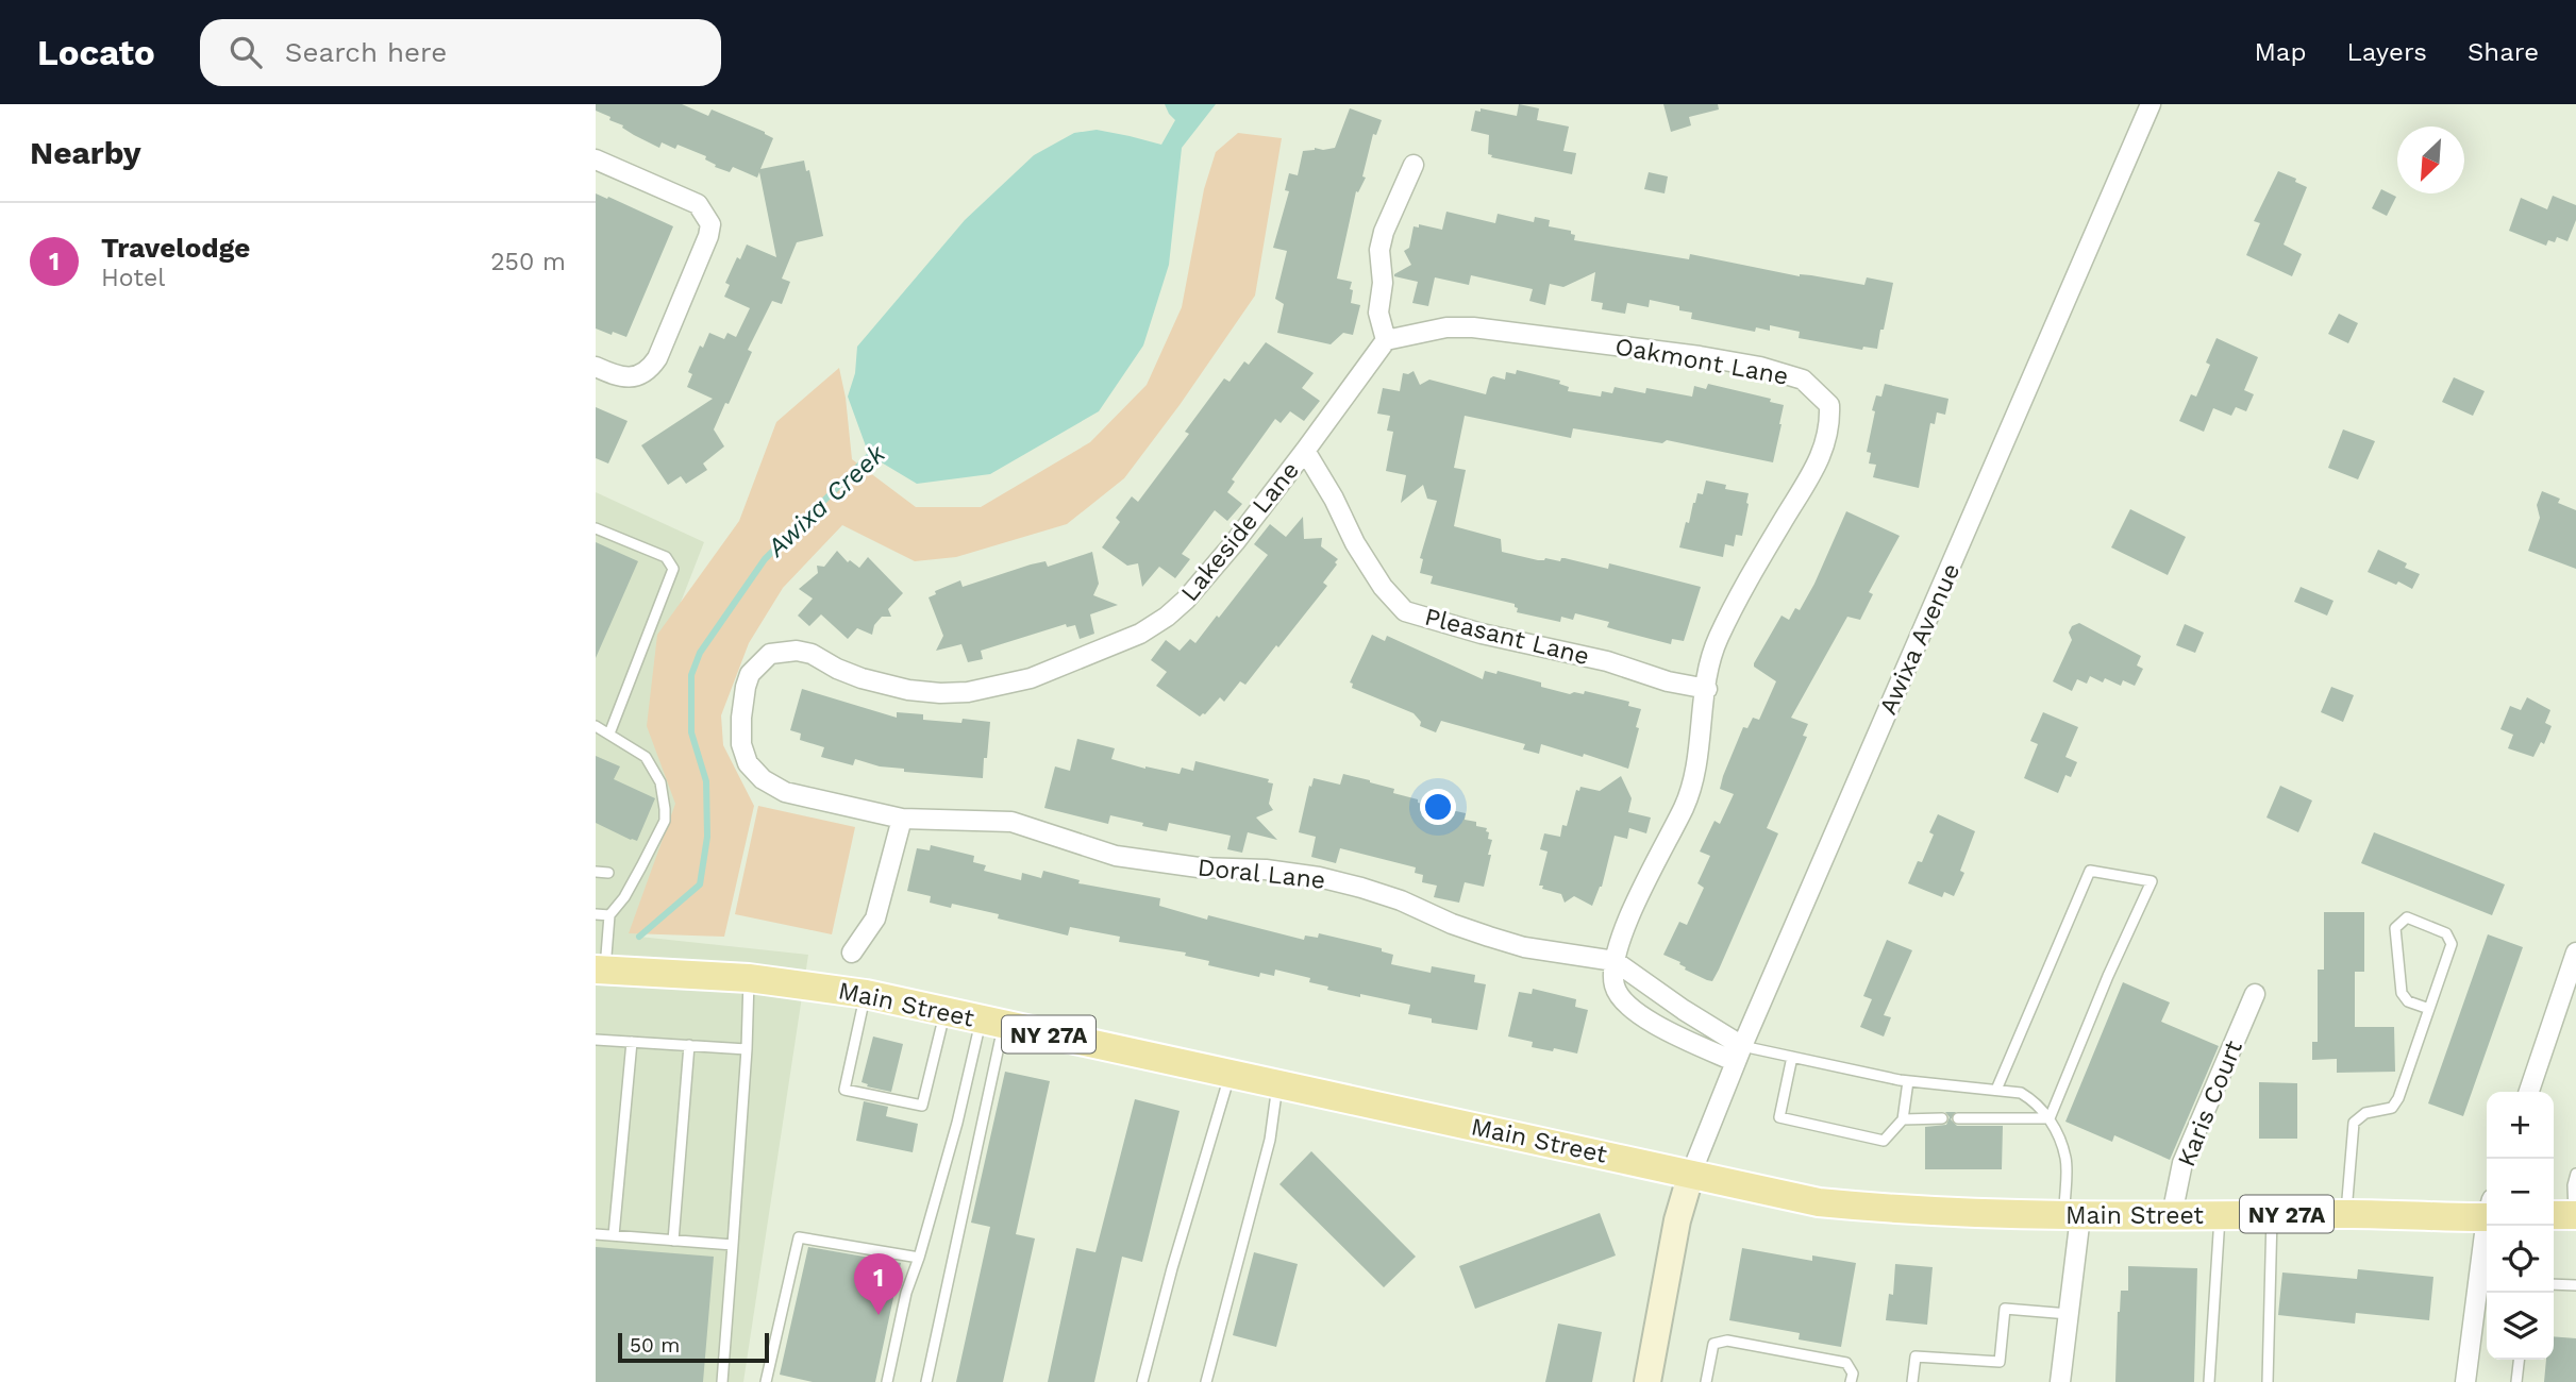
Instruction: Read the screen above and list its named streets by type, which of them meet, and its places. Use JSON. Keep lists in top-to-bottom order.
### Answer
{
  "streets": {
    "main road": ["Main Street", "NY 27A"],
    "street": [
      "Oakmont Lane",
      "Lakeside Lane",
      "Pleasant Lane",
      "Awixa Avenue",
      "Doral Lane",
      "Karis Court"
    ]
  },
  "crossings": [
    ["Oakmont Lane", "Lakeside Lane"],
    ["Oakmont Lane", "Pleasant Lane"],
    ["Oakmont Lane", "Doral Lane"],
    ["Lakeside Lane", "Pleasant Lane"],
    ["Lakeside Lane", "Doral Lane"],
    ["Awixa Avenue", "Doral Lane"],
    ["Awixa Avenue", "Main Street"],
    ["Main Street", "Karis Court"]
  ],
  "water": ["Awixa Creek"],
  "scale_bar": "50 m",
  "north": "bottom left",
  "page": {
    "header": "Locato",
    "search": "Search here",
    "nav": ["Map", "Layers", "Share"],
    "heading": "Nearby",
    "list": [
      {
        "mark": "1",
        "name": "Travelodge",
        "note": "Hotel",
        "value": "250 m"
      }
    ],
    "map_buttons": ["+", "−"],
    "pins": "1",
    "scale": "50 m"
  }
}
